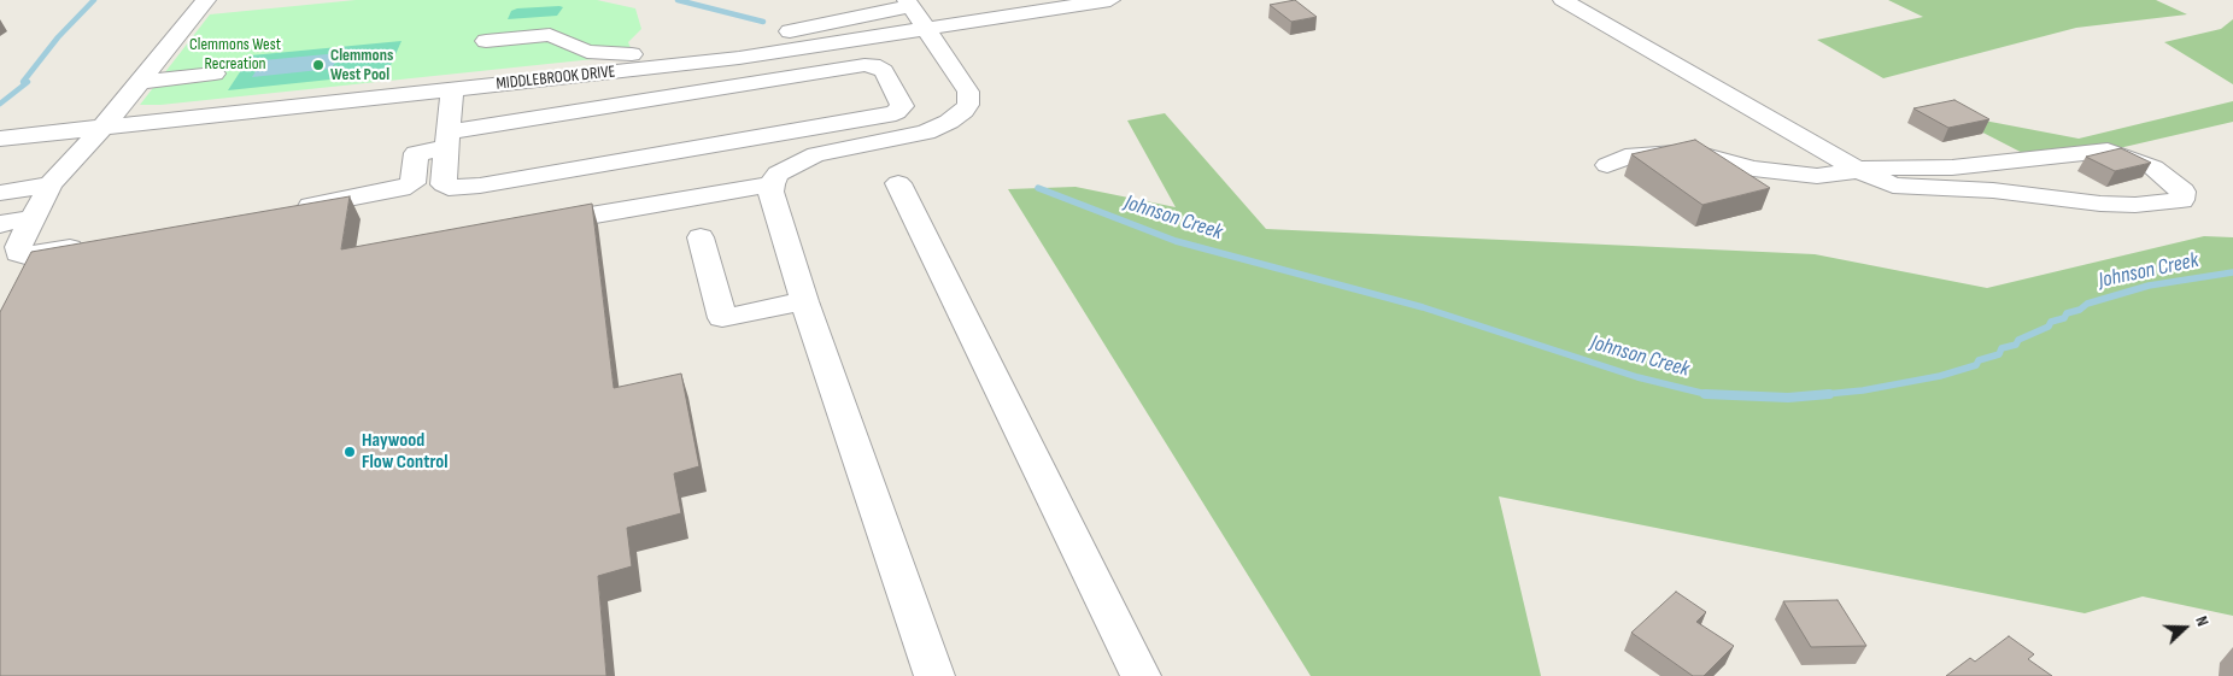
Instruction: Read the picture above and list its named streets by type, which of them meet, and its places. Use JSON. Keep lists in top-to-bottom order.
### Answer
{
  "streets": {
    "street": ["MIDDLEBROOK DRIVE"]
  },
  "water": ["Johnson Creek"],
  "parks": ["Clemmons West Recreation"],
  "places": ["Clemmons West Pool", "Haywood Flow Control"],
  "north": "right"
}
